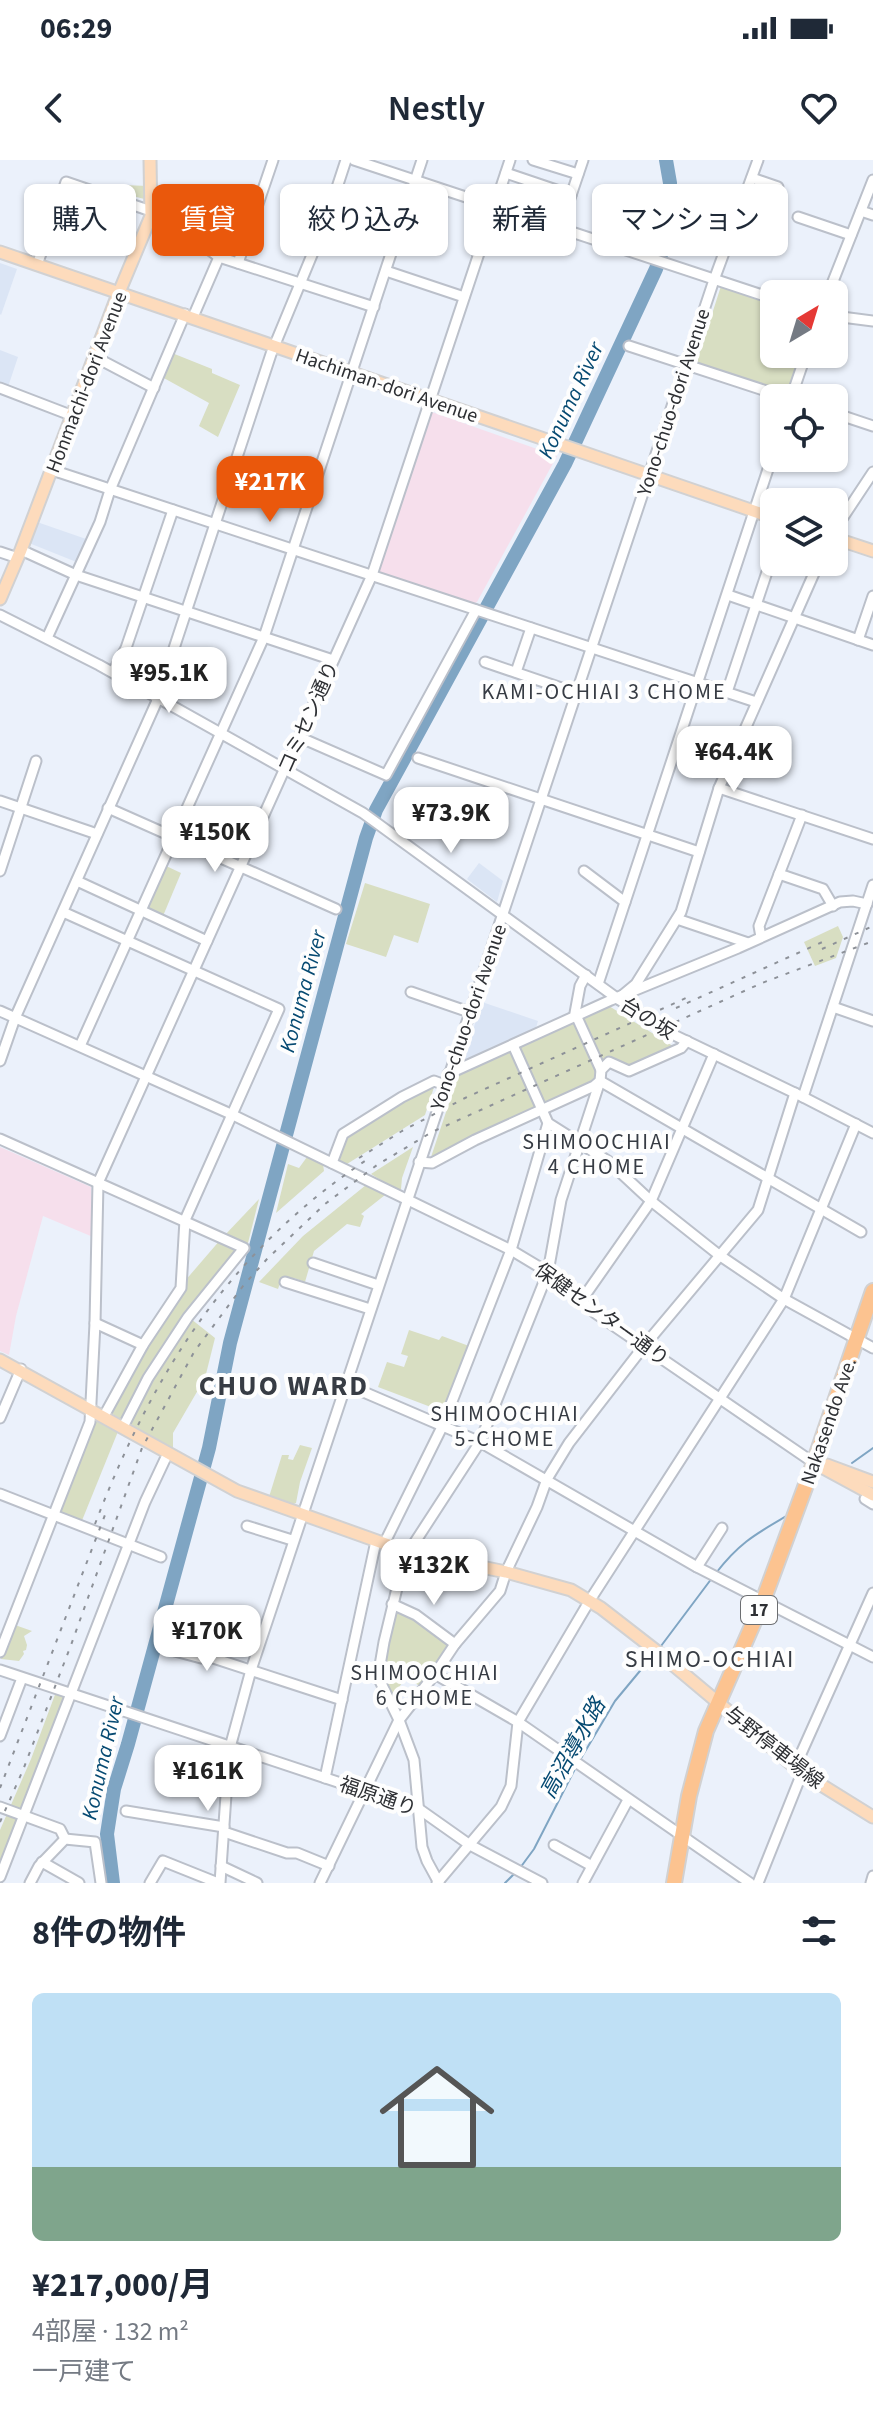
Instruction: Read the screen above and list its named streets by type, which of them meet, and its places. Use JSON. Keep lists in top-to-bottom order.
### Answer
{
  "streets": {
    "highway": ["Nakasendo Ave.", "17"],
    "main road": ["Honmachi-dori Avenue", "Hachiman-dori Avenue", "与野停車場線"],
    "street": [
      "Yono-chuo-dori Avenue",
      "コミセン通り",
      "台の坂",
      "保健センター通り",
      "福原通り"
    ]
  },
  "crossings": [
    ["Honmachi-dori Avenue", "Hachiman-dori Avenue"],
    ["Hachiman-dori Avenue", "Yono-chuo-dori Avenue"],
    ["Hachiman-dori Avenue", "コミセン通り"],
    ["Yono-chuo-dori Avenue", "台の坂"],
    ["Yono-chuo-dori Avenue", "保健センター通り"],
    ["Yono-chuo-dori Avenue", "与野停車場線"],
    ["Yono-chuo-dori Avenue", "福原通り"],
    ["コミセン通り", "台の坂"],
    ["コミセン通り", "与野停車場線"],
    ["保健センター通り", "Nakasendo Ave."],
    ["Nakasendo Ave.", "17"],
    ["17", "与野停車場線"]
  ],
  "districts": [
    "KAMI-OCHIAI 3 CHOME",
    "SHIMOOCHIAI 4 CHOME",
    "CHUO WARD",
    "SHIMOOCHIAI 5-CHOME",
    "SHIMO-OCHIAI",
    "SHIMOOCHIAI 6 CHOME"
  ],
  "water": ["Konuma River", "高沼導水路"],
  "north": "top right",
  "page": {
    "status": "06:29",
    "header": "Nestly",
    "chip": [
      "購入",
      "賃貸",
      "絞り込み",
      "新着",
      "マンション"
    ],
    "price": [
      "¥217K",
      "¥95.1K",
      "¥64.4K",
      "¥73.9K",
      "¥150K",
      "¥132K",
      "¥170K",
      "¥161K"
    ],
    "heading": "8件の物件",
    "list": [
      {
        "name": "¥217,000/月",
        "note": "4部屋 · 132 m² · 一戸建て"
      }
    ]
  }
}
